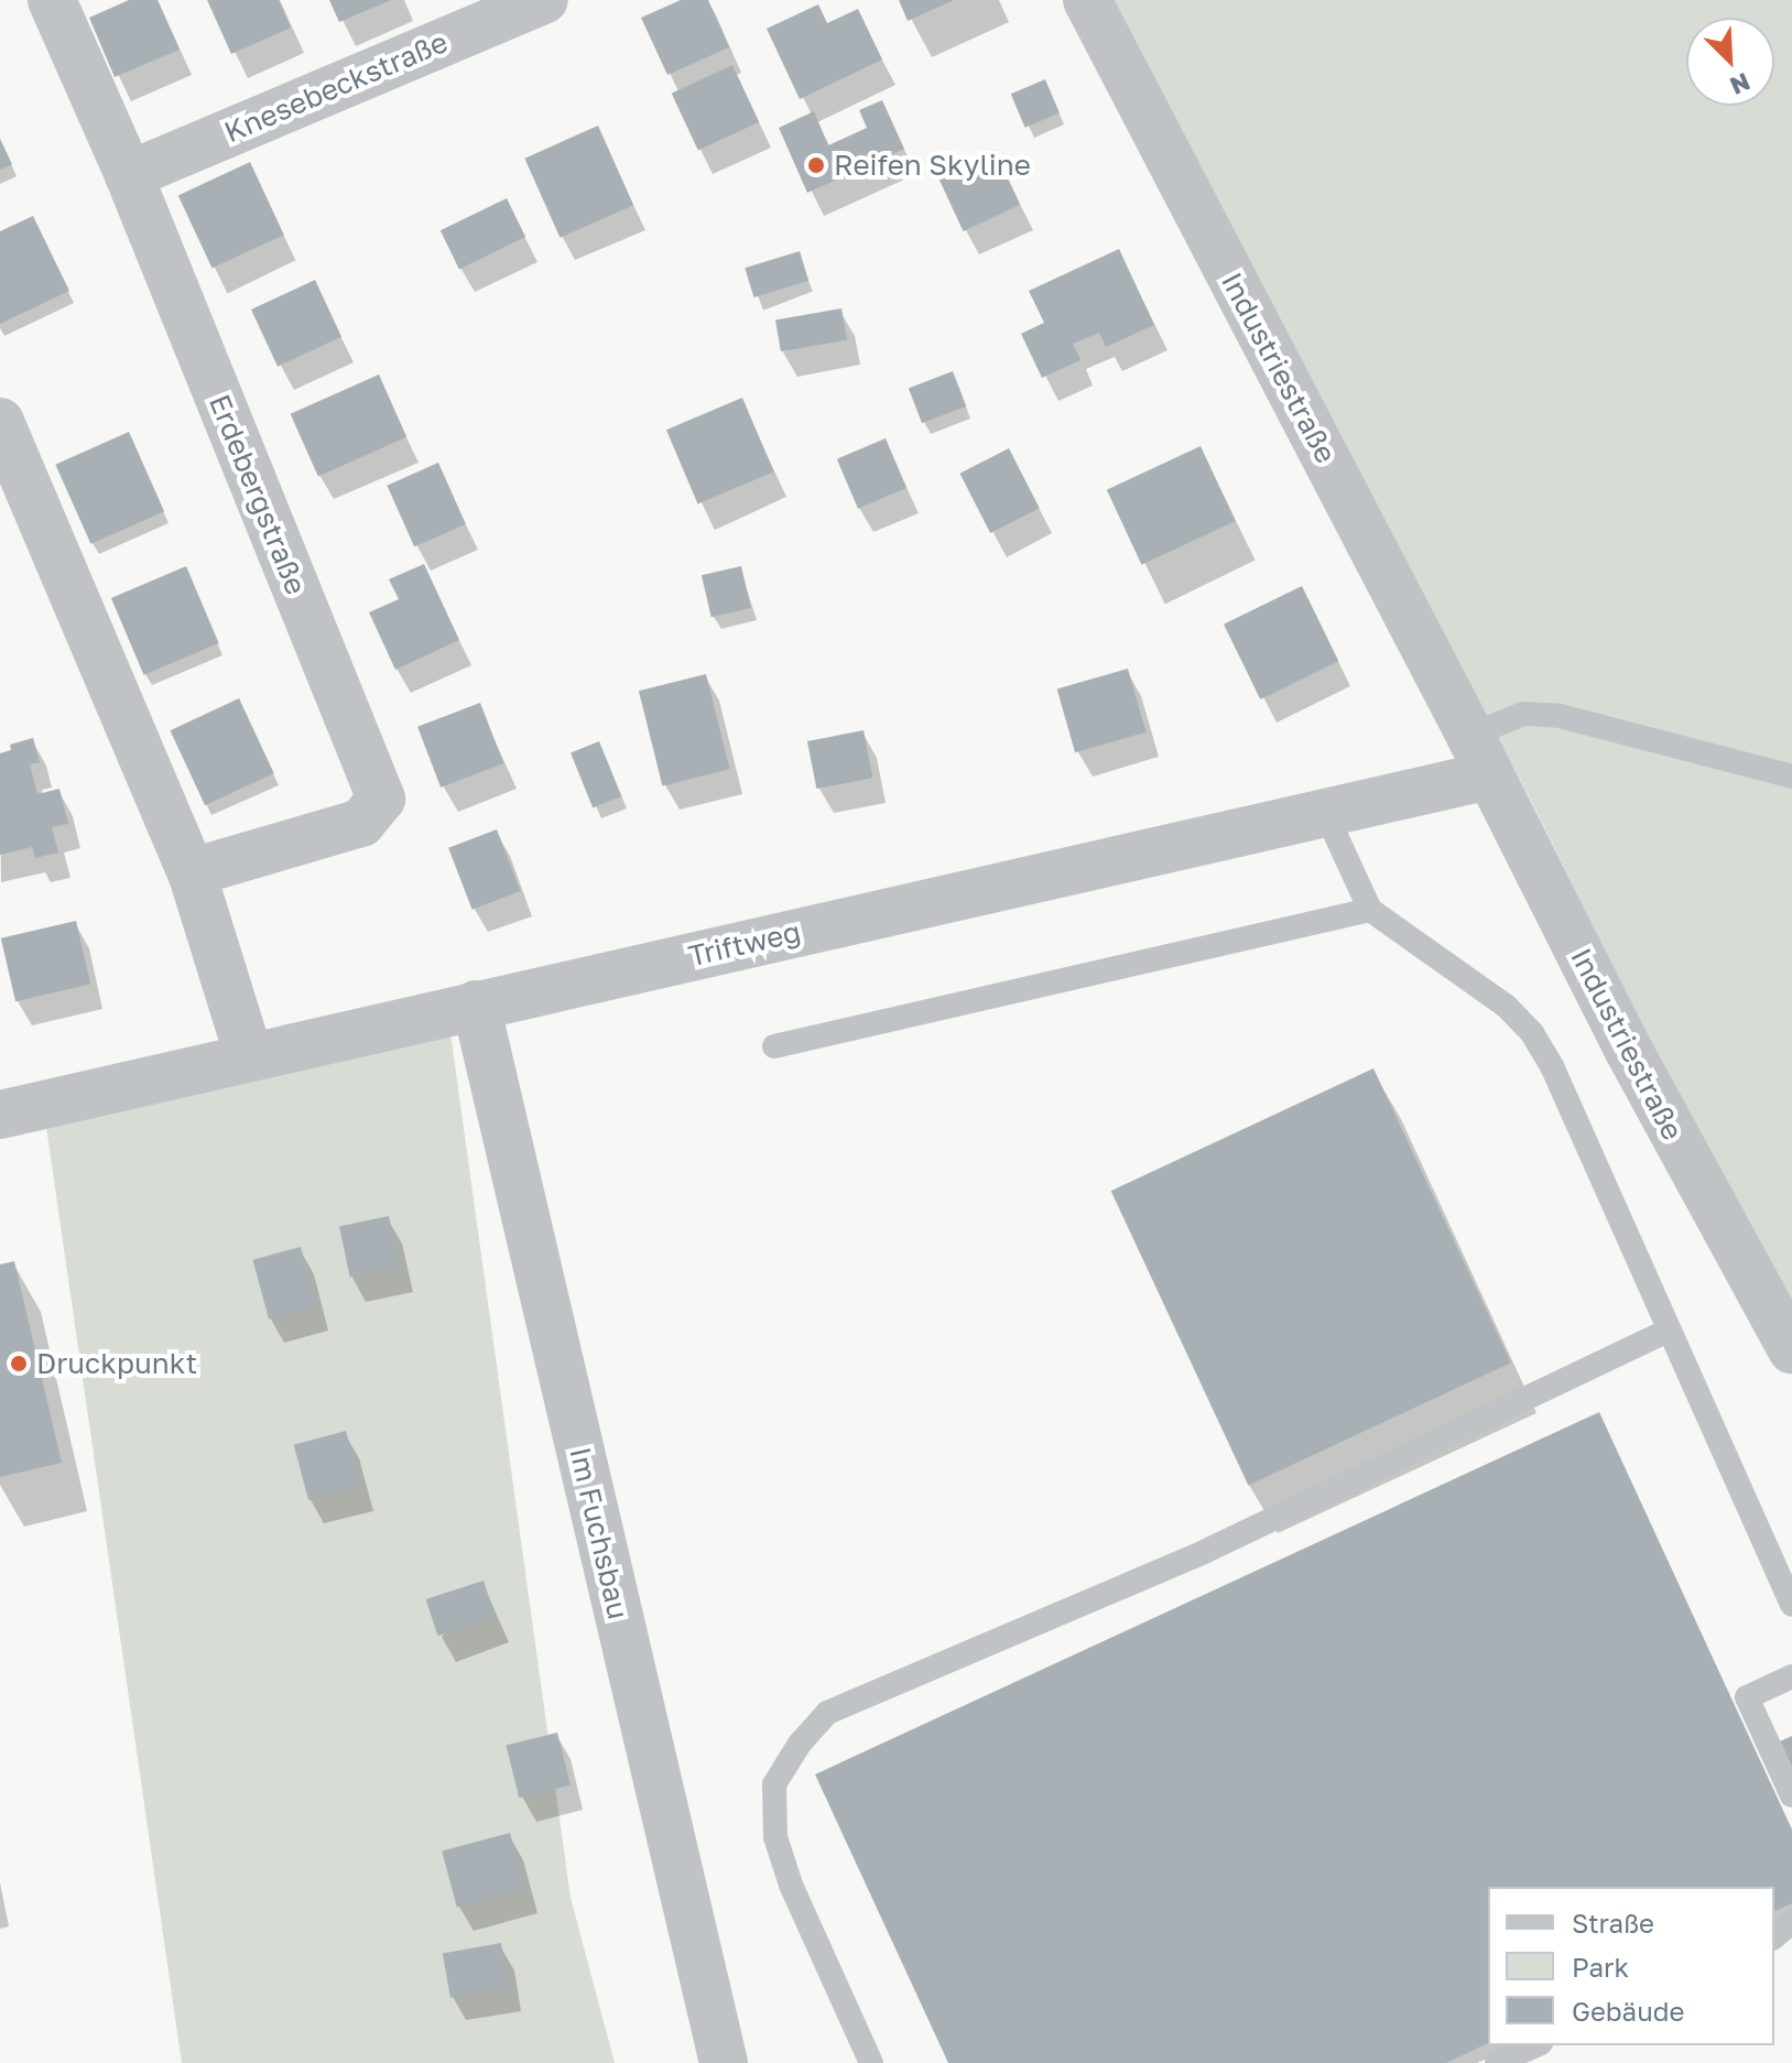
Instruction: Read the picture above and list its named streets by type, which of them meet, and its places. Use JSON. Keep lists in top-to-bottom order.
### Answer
{
  "streets": {
    "street": [
      "Knesebeckstraße",
      "Industriestraße",
      "Erdebergstraße",
      "Triftweg",
      "Im Fuchsbau"
    ]
  },
  "crossings": [
    ["Knesebeckstraße", "Erdebergstraße"],
    ["Industriestraße", "Triftweg"],
    ["Triftweg", "Im Fuchsbau"]
  ],
  "places": ["Reifen Skyline", "Druckpunkt"],
  "legend": ["Straße", "Park", "Gebäude"],
  "north": "bottom right"
}
